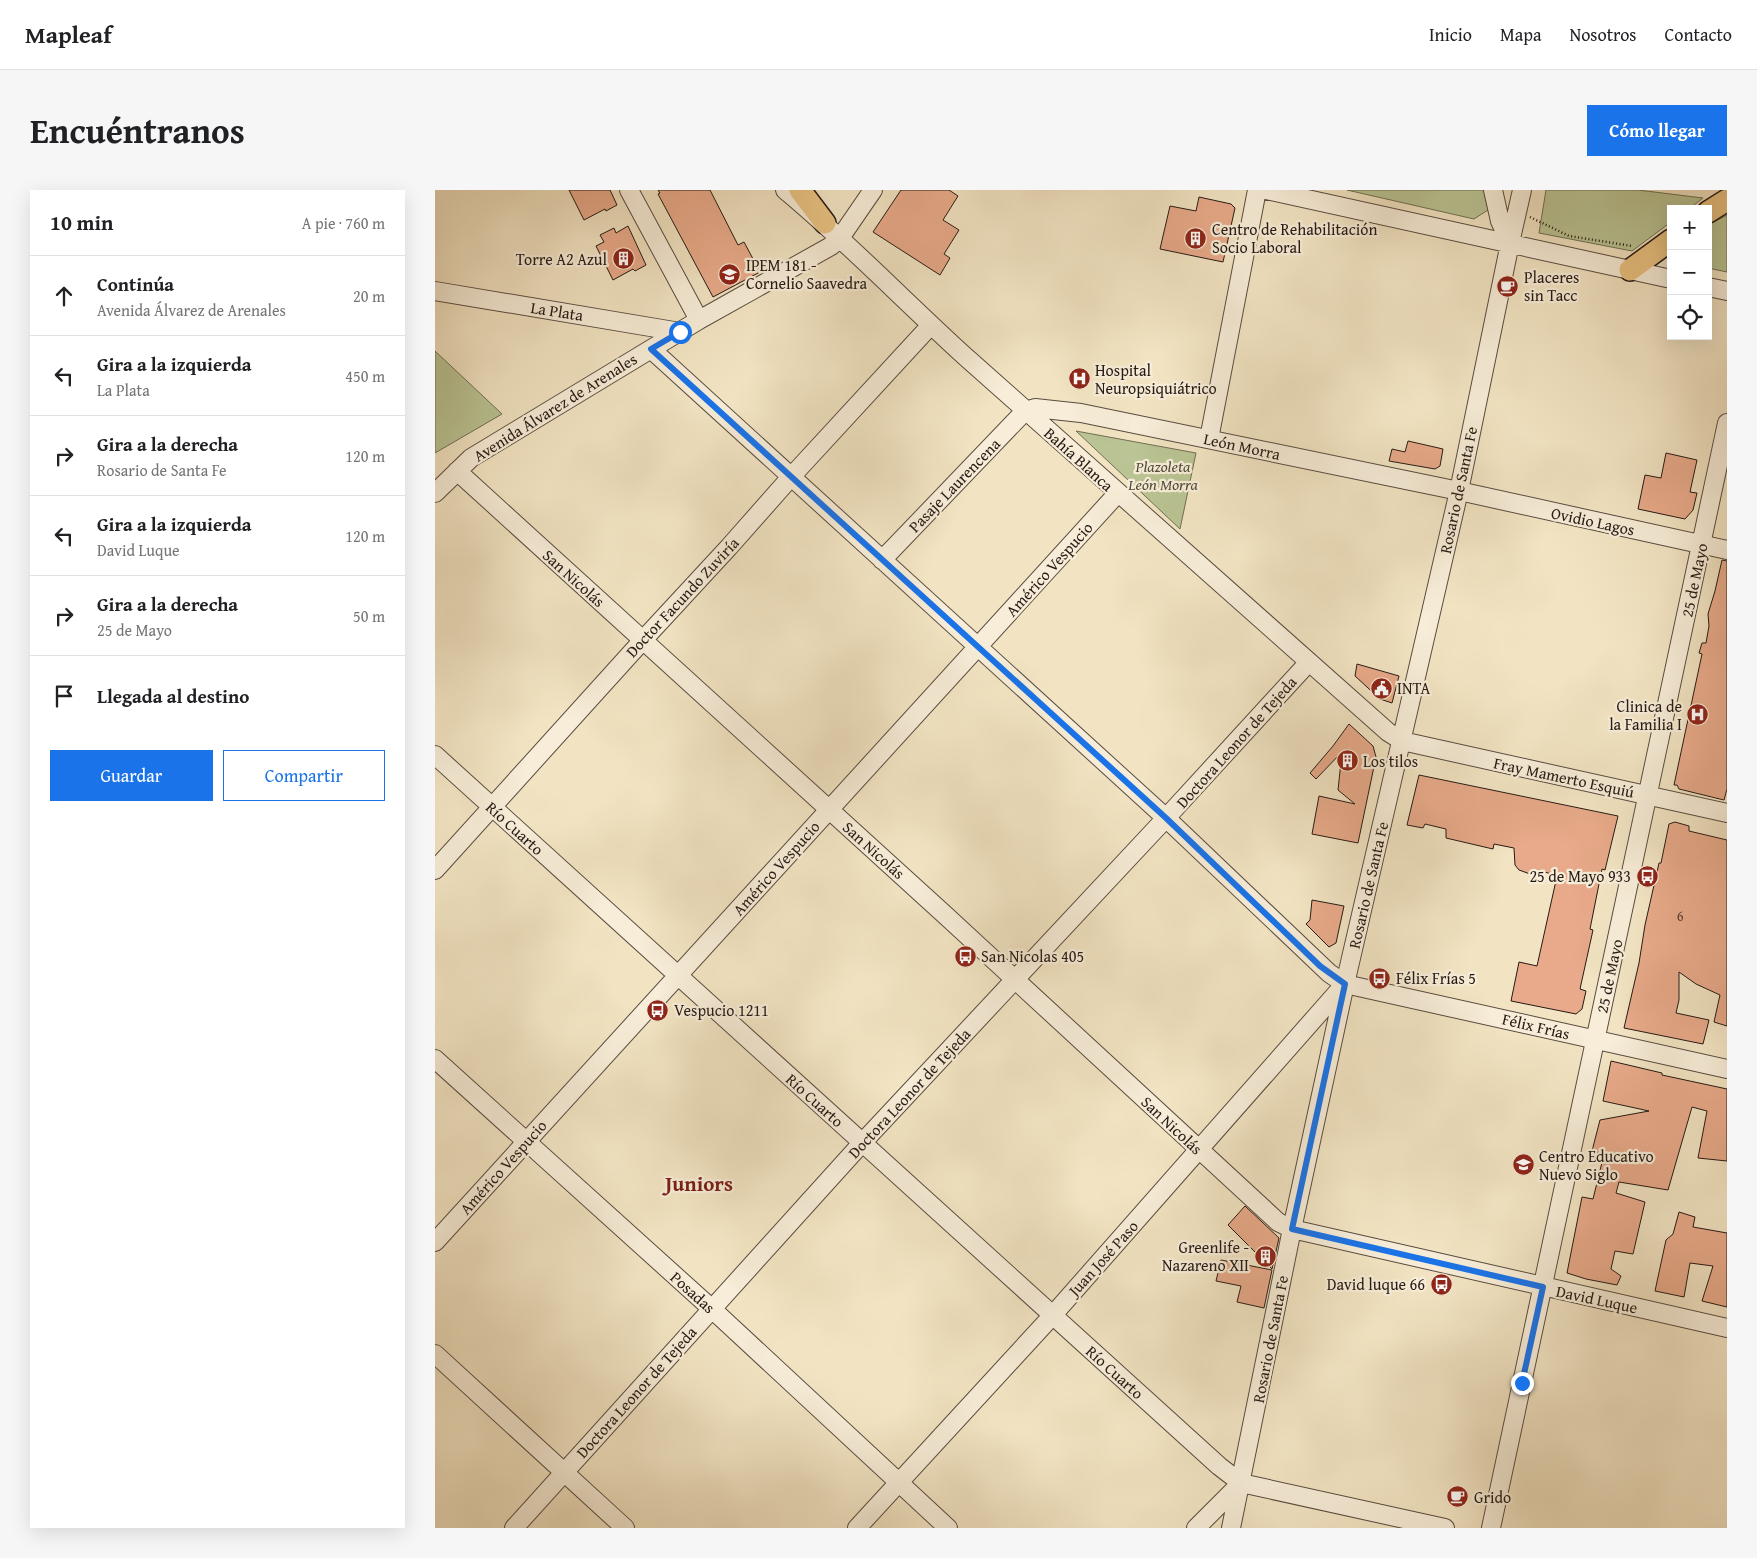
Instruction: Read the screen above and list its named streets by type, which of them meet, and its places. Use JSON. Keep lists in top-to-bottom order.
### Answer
{
  "streets": {
    "street": [
      "La Plata",
      "Avenida Álvarez de Arenales",
      "León Morra",
      "Bahía Blanca",
      "Pasaje Laurencena",
      "Rosario de Santa Fe",
      "Ovidio Lagos",
      "Américo Vespucio",
      "San Nicolás",
      "25 de Mayo",
      "Doctor Facundo Zuviría",
      "Doctora Leonor de Tejeda",
      "Fray Mamerto Esquiú",
      "Río Cuarto",
      "Félix Frías",
      "Juan José Paso",
      "Posadas",
      "David Luque"
    ]
  },
  "crossings": [
    ["La Plata", "Avenida Álvarez de Arenales"],
    ["Avenida Álvarez de Arenales", "Bahía Blanca"],
    ["Avenida Álvarez de Arenales", "San Nicolás"],
    ["León Morra", "Bahía Blanca"],
    ["León Morra", "Pasaje Laurencena"],
    ["León Morra", "Rosario de Santa Fe"],
    ["León Morra", "Ovidio Lagos"],
    ["Bahía Blanca", "Pasaje Laurencena"],
    ["Bahía Blanca", "Rosario de Santa Fe"],
    ["Bahía Blanca", "Américo Vespucio"],
    ["Bahía Blanca", "Doctor Facundo Zuviría"],
    ["Bahía Blanca", "Doctora Leonor de Tejeda"],
    ["Bahía Blanca", "Fray Mamerto Esquiú"],
    ["Rosario de Santa Fe", "Ovidio Lagos"],
    ["Rosario de Santa Fe", "San Nicolás"],
    ["Rosario de Santa Fe", "Fray Mamerto Esquiú"],
    ["Rosario de Santa Fe", "Río Cuarto"],
    ["Rosario de Santa Fe", "Félix Frías"],
    ["Rosario de Santa Fe", "Juan José Paso"],
    ["Rosario de Santa Fe", "David Luque"],
    ["Ovidio Lagos", "25 de Mayo"],
    ["Américo Vespucio", "San Nicolás"],
    ["Américo Vespucio", "Río Cuarto"],
    ["Américo Vespucio", "Posadas"],
    ["San Nicolás", "Doctor Facundo Zuviría"],
    ["San Nicolás", "Doctora Leonor de Tejeda"],
    ["San Nicolás", "Juan José Paso"],
    ["San Nicolás", "David Luque"],
    ["25 de Mayo", "Fray Mamerto Esquiú"],
    ["25 de Mayo", "Félix Frías"],
    ["25 de Mayo", "David Luque"],
    ["Doctor Facundo Zuviría", "Río Cuarto"],
    ["Doctora Leonor de Tejeda", "Río Cuarto"],
    ["Doctora Leonor de Tejeda", "Posadas"],
    ["Río Cuarto", "Juan José Paso"],
    ["Félix Frías", "Juan José Paso"],
    ["Juan José Paso", "Posadas"]
  ],
  "districts": ["Juniors"],
  "parks": ["Plazoleta León Morra"],
  "places": {
    "building": [
      "Centro de Rehabilitación Socio Laboral",
      "Torre A2 Azul",
      "Los tilos",
      "Greenlife - Nazareno XII"
    ],
    "school or university": ["IPEM 181 - Cornelio Saavedra", "Centro Educativo Nuevo Siglo"],
    "cafe": ["Placeres sin Tacc", "Grido"],
    "hospital": ["Hospital Neuropsiquiátrico", "Clinica de la Familia I"],
    "public building": ["INTA"],
    "bus stop": [
      "25 de Mayo 933",
      "San Nicolas 405",
      "Félix Frías 5",
      "Vespucio 1211",
      "David luque 66"
    ]
  },
  "house_numbers": ["6"],
  "page": {
    "header": "Mapleaf",
    "nav": [
      "Inicio",
      "Mapa",
      "Nosotros",
      "Contacto"
    ],
    "title": "Encuéntranos",
    "buttons": [
      "Cómo llegar",
      ["Guardar", "Compartir"]
    ],
    "heading": ["10 min", "A pie · 760 m"],
    "map_buttons": ["+", "−"],
    "list": [
      ["Continúa", "Avenida Álvarez de Arenales", "20 m"],
      ["Gira a la izquierda", "La Plata", "450 m"],
      ["Gira a la derecha", "Rosario de Santa Fe", "120 m"],
      ["Gira a la izquierda", "David Luque", "120 m"],
      ["Gira a la derecha", "25 de Mayo", "50 m"],
      "Llegada al destino"
    ]
  }
}
